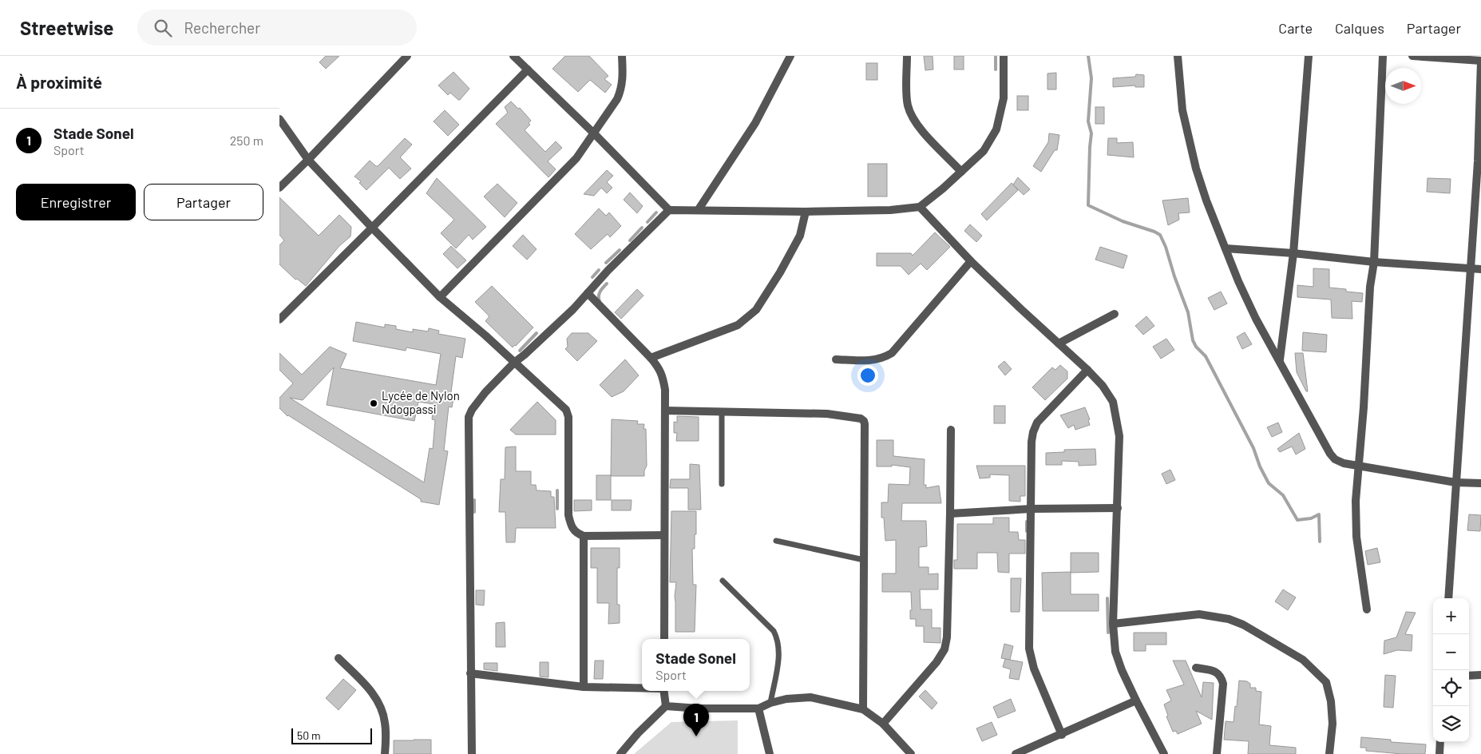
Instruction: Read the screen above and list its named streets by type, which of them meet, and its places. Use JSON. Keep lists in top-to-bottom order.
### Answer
{
  "places": ["Lycée de Nylon Ndogpassi"],
  "scale_bar": "50 m",
  "north": "right",
  "page": {
    "header": "Streetwise",
    "search": "Rechercher",
    "nav": ["Carte", "Calques", "Partager"],
    "heading": "À proximité",
    "list": [
      {
        "mark": "1",
        "name": "Stade Sonel",
        "note": "Sport",
        "value": "250 m"
      }
    ],
    "buttons": ["Enregistrer", "Partager"],
    "map_buttons": ["+", "−"],
    "popup": ["Stade Sonel", "Sport"],
    "pins": "1",
    "scale": "50 m"
  }
}
